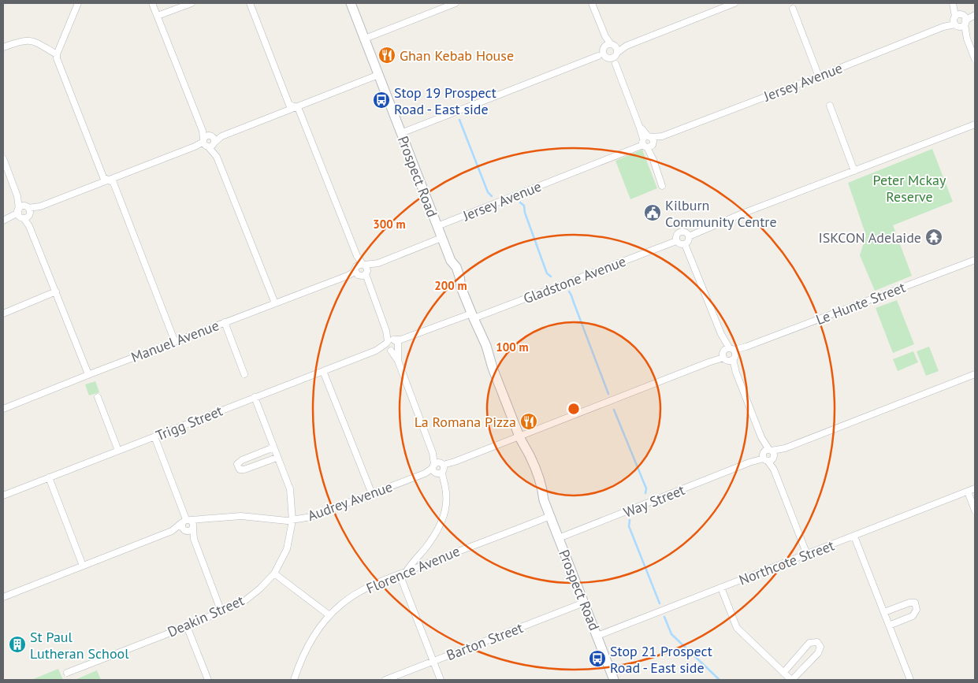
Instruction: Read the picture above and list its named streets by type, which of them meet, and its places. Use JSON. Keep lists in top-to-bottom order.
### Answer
{
  "streets": {
    "main road": ["Prospect Road"],
    "street": [
      "Jersey Avenue",
      "Gladstone Avenue",
      "Le Hunte Street",
      "Manuel Avenue",
      "Trigg Street",
      "Audrey Avenue",
      "Way Street",
      "Northcote Street",
      "Florence Avenue",
      "Deakin Street",
      "Barton Street"
    ]
  },
  "crossings": [
    ["Jersey Avenue", "Prospect Road"],
    ["Prospect Road", "Gladstone Avenue"],
    ["Prospect Road", "Le Hunte Street"],
    ["Prospect Road", "Manuel Avenue"],
    ["Prospect Road", "Trigg Street"],
    ["Prospect Road", "Audrey Avenue"],
    ["Prospect Road", "Way Street"],
    ["Prospect Road", "Northcote Street"],
    ["Prospect Road", "Florence Avenue"],
    ["Prospect Road", "Barton Street"],
    ["Gladstone Avenue", "Trigg Street"],
    ["Le Hunte Street", "Audrey Avenue"],
    ["Trigg Street", "Deakin Street"],
    ["Audrey Avenue", "Deakin Street"]
  ],
  "parks": ["Peter Mckay Reserve"],
  "places": {
    "restaurant": ["Ghan Kebab House", "La Romana Pizza"],
    "bus stop": ["Stop 19 Prospect Road - East side", "Stop 21 Prospect Road - East side"],
    "public building": ["Kilburn Community Centre"],
    "temple": ["ISKCON Adelaide"],
    "building": ["St Paul Lutheran School"]
  },
  "rings": ["300 m", "200 m", "100 m"]
}
